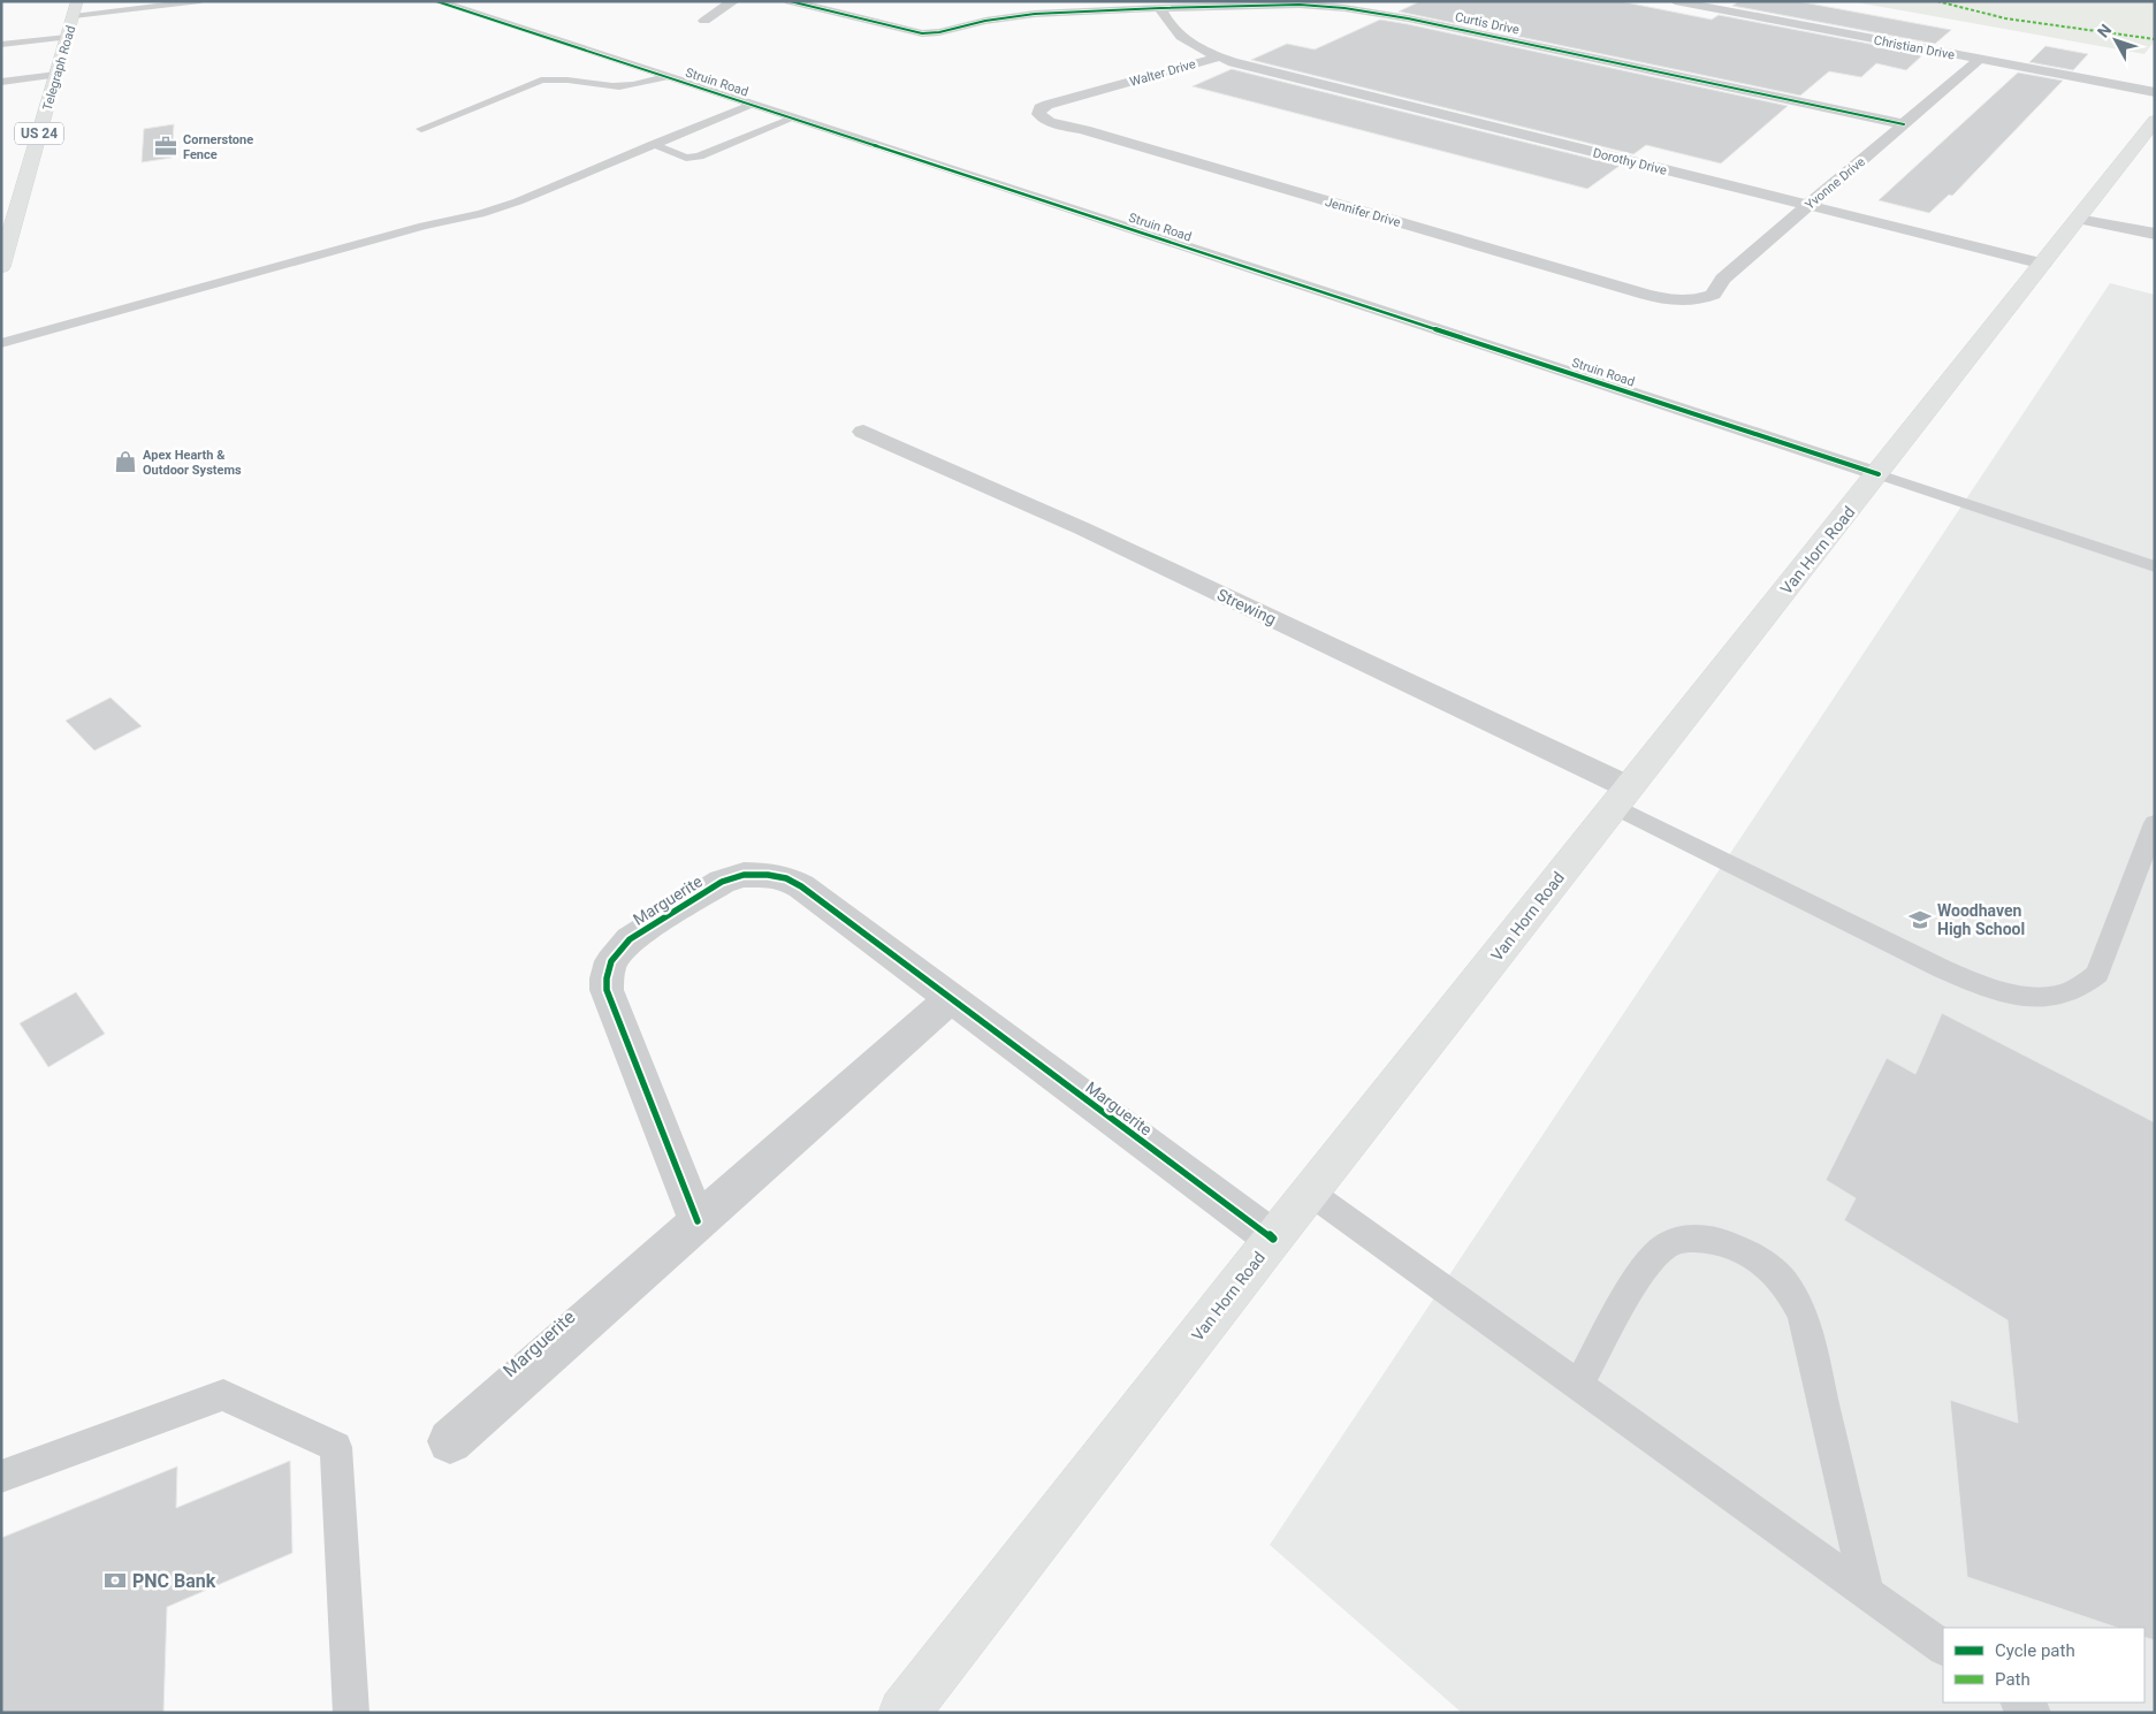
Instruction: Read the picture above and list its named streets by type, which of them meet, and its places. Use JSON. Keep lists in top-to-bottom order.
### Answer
{
  "streets": {
    "main road": ["Telegraph Road", "US 24", "Van Horn Road"],
    "street": [
      "Curtis Drive",
      "Christian Drive",
      "Walter Drive",
      "Struin Road",
      "Dorothy Drive",
      "Yvonne Drive",
      "Jennifer Drive",
      "Strewing",
      "Marguerite"
    ]
  },
  "crossings": [
    ["Curtis Drive", "Walter Drive"],
    ["Curtis Drive", "Yvonne Drive"],
    ["Christian Drive", "Yvonne Drive"],
    ["Walter Drive", "Dorothy Drive"],
    ["Walter Drive", "Jennifer Drive"],
    ["Struin Road", "Van Horn Road"],
    ["Dorothy Drive", "Yvonne Drive"],
    ["Dorothy Drive", "Van Horn Road"],
    ["Yvonne Drive", "Jennifer Drive"],
    ["Van Horn Road", "Strewing"],
    ["Van Horn Road", "Marguerite"]
  ],
  "places": {
    "office": ["Cornerstone Fence"],
    "shop": ["Apex Hearth & Outdoor Systems"],
    "school or university": ["Woodhaven High School"],
    "bank": ["PNC Bank"]
  },
  "legend": ["Cycle path", "Path"],
  "north": "top left"
}
